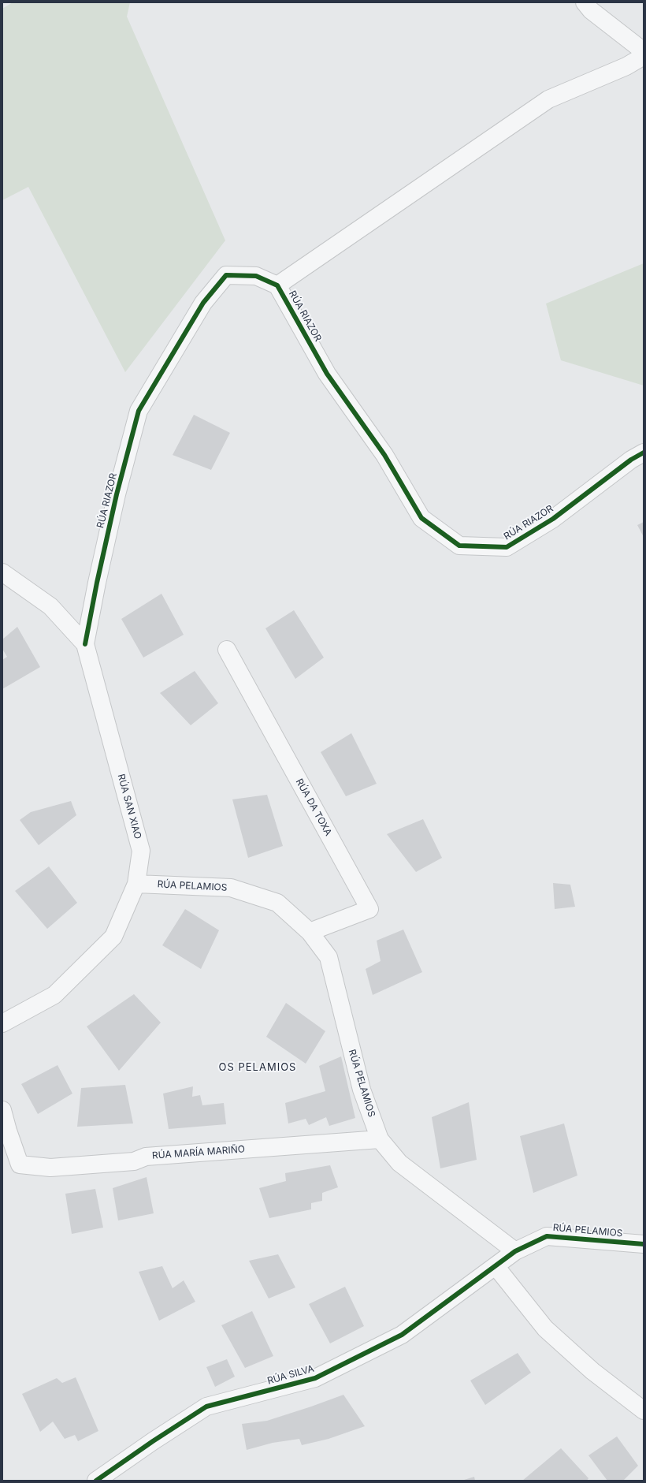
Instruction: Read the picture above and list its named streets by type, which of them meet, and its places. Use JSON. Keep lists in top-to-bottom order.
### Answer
{
  "streets": {
    "street": [
      "RÚA RIAZOR",
      "RÚA SAN XIAO",
      "RÚA DA TOXA",
      "RÚA PELAMIOS",
      "RÚA MARÍA MARIÑO",
      "RÚA SILVA"
    ]
  },
  "crossings": [
    ["RÚA RIAZOR", "RÚA SAN XIAO"],
    ["RÚA SAN XIAO", "RÚA PELAMIOS"],
    ["RÚA DA TOXA", "RÚA PELAMIOS"],
    ["RÚA PELAMIOS", "RÚA MARÍA MARIÑO"],
    ["RÚA PELAMIOS", "RÚA SILVA"]
  ],
  "districts": ["OS PELAMIOS"]
}
